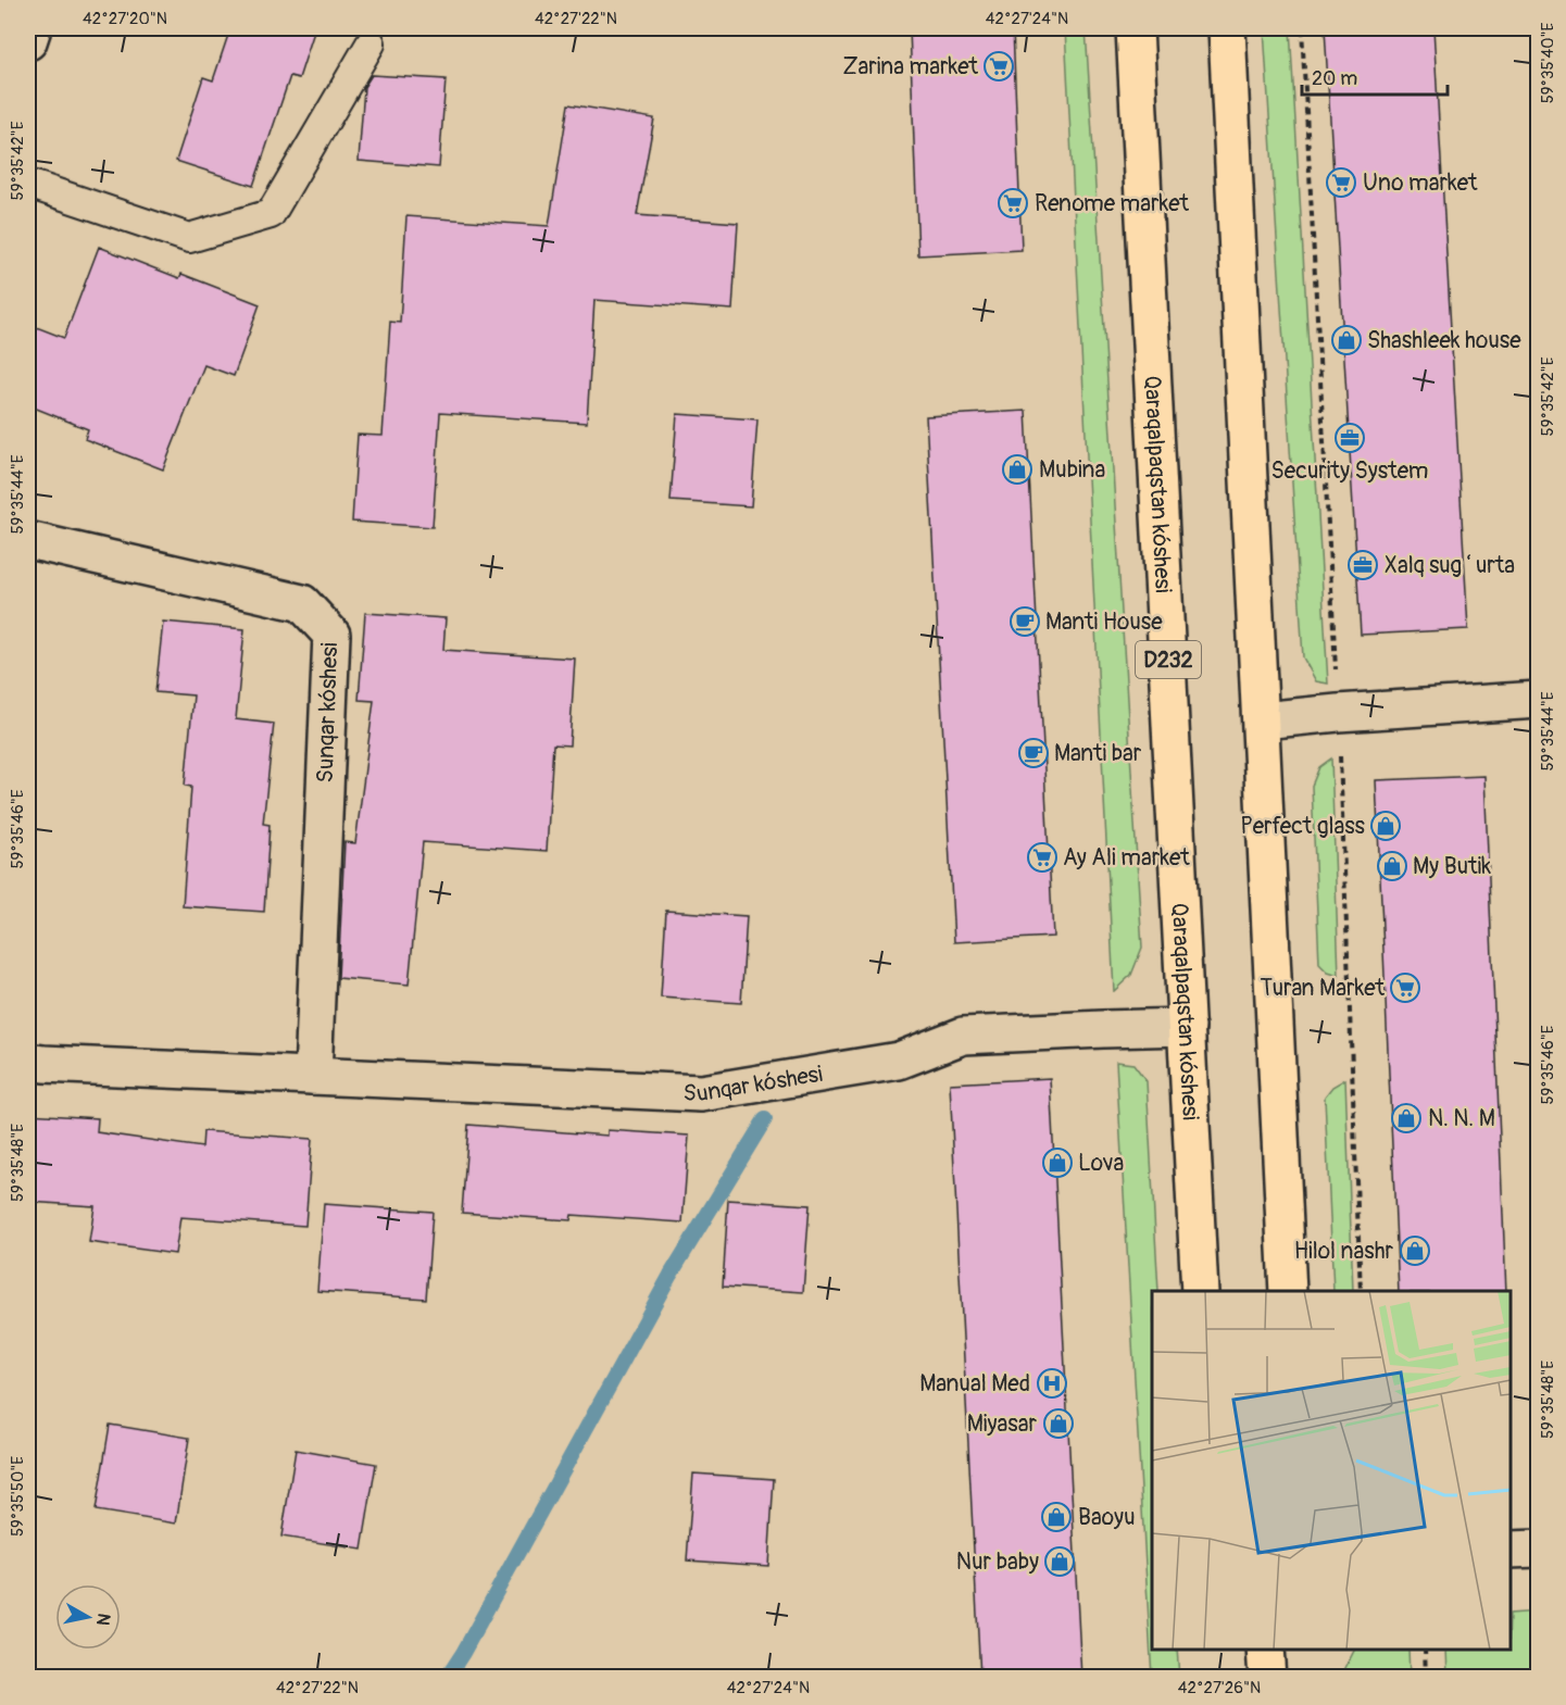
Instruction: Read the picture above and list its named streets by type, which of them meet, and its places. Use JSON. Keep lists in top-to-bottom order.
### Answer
{
  "streets": {
    "main road": ["Qaraqalpaqstan kóshesi", "D232"],
    "street": ["Sunqar kóshesi"]
  },
  "crossings": [
    ["Qaraqalpaqstan kóshesi", "Sunqar kóshesi"]
  ],
  "places": {
    "supermarket": [
      "Zarina market",
      "Uno market",
      "Renome market",
      "Ay Ali market",
      "Turan Market"
    ],
    "shop": [
      "Shashleek house",
      "Mubina",
      "Perfect glass",
      "My Butik",
      "N. N. M",
      "Lova",
      "Hilol nashr",
      "Miyasar",
      "Baoyu",
      "Nur baby"
    ],
    "office": ["Security System", "Xalq sugʻurta"],
    "cafe": ["Manti House", "Manti bar"],
    "hospital": ["Manual Med"]
  },
  "scale_bar": "20 m",
  "north": "right",
  "coordinates": [
    "42°27'20\"N",
    "42°27'22\"N",
    "42°27'24\"N",
    "59°35'40\"E",
    "59°35'42\"E",
    "59°35'44\"E",
    "59°35'46\"E",
    "59°35'48\"E",
    "59°35'50\"E",
    "42°27'26\"N"
  ]
}
